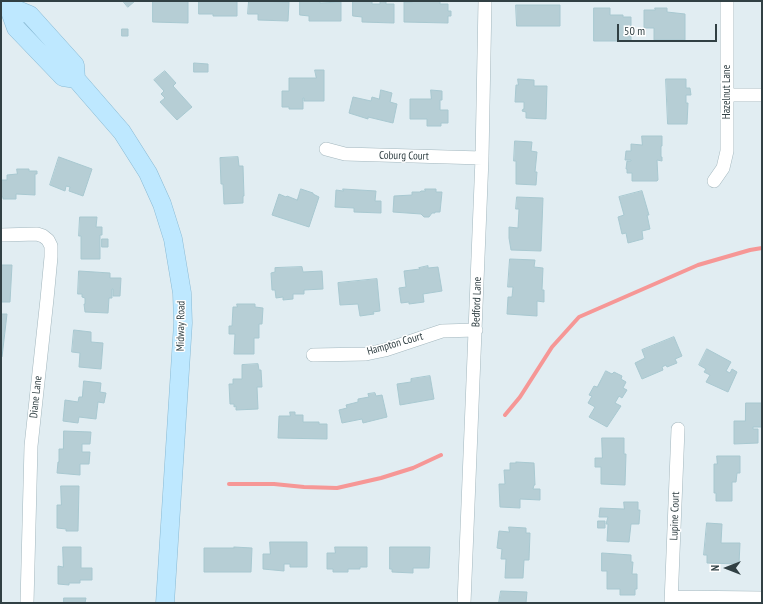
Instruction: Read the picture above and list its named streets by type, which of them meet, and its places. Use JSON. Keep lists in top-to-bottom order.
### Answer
{
  "streets": {
    "main road": ["Midway Road"],
    "street": [
      "Hazelnut Lane",
      "Coburg Court",
      "Bedford Lane",
      "Hampton Court",
      "Diane Lane",
      "Lupine Court"
    ]
  },
  "crossings": [
    ["Coburg Court", "Bedford Lane"],
    ["Bedford Lane", "Hampton Court"]
  ],
  "scale_bar": "50 m",
  "north": "left"
}
